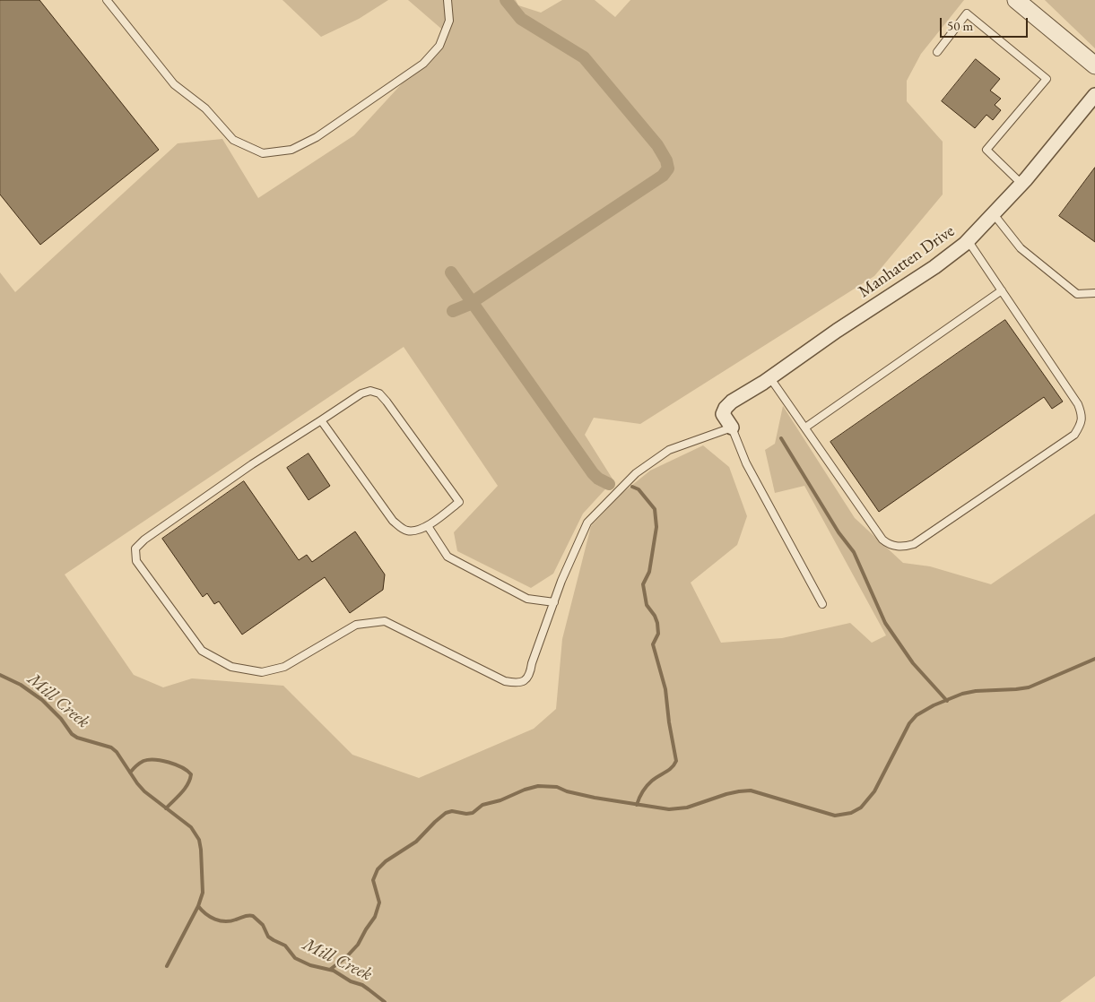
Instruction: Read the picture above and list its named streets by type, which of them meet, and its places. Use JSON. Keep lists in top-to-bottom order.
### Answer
{
  "streets": {
    "street": ["Manhatten Drive"]
  },
  "water": ["Mill Creek"],
  "scale_bar": "50 m"
}
